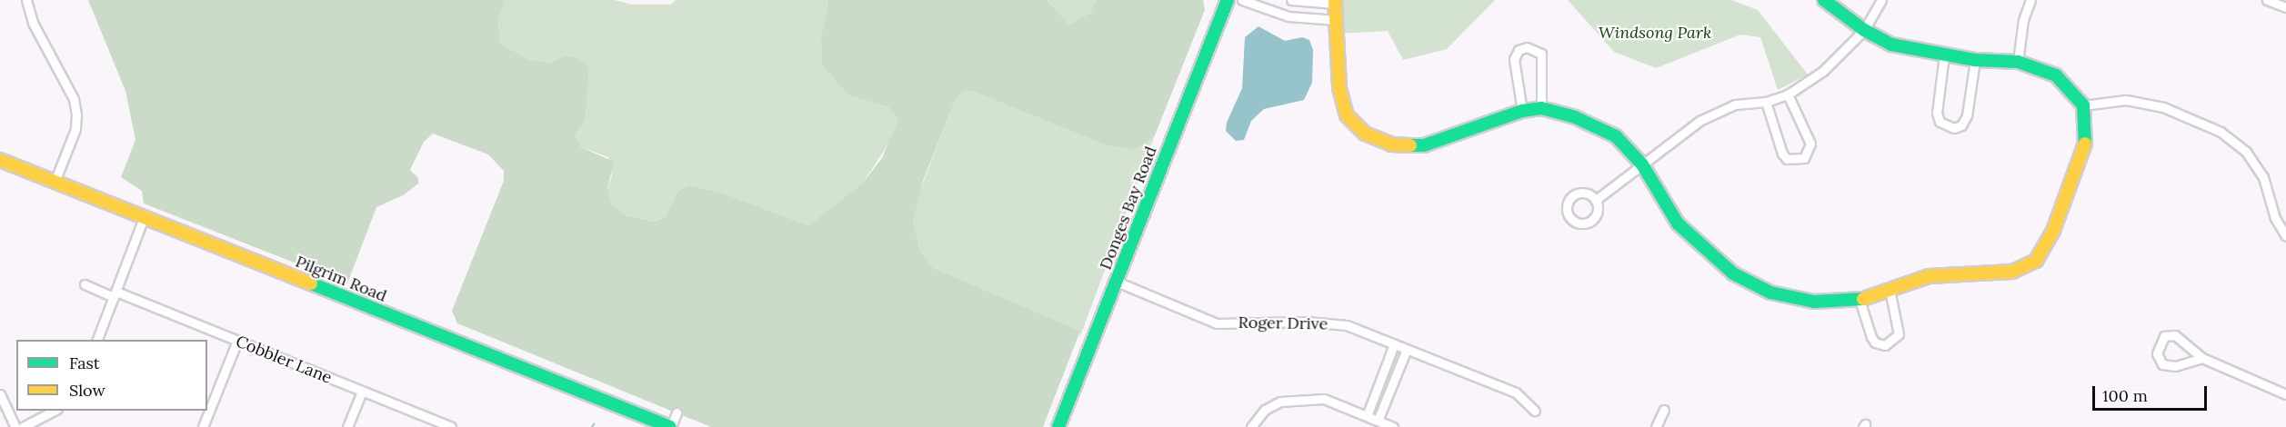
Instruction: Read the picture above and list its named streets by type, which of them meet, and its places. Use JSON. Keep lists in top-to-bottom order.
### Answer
{
  "streets": {
    "street": [
      "Donges Bay Road",
      "Pilgrim Road",
      "Roger Drive",
      "Cobbler Lane"
    ]
  },
  "crossings": [
    ["Donges Bay Road", "Roger Drive"]
  ],
  "parks": ["Windsong Park"],
  "legend": ["Fast", "Slow"],
  "scale_bar": "100 m"
}
